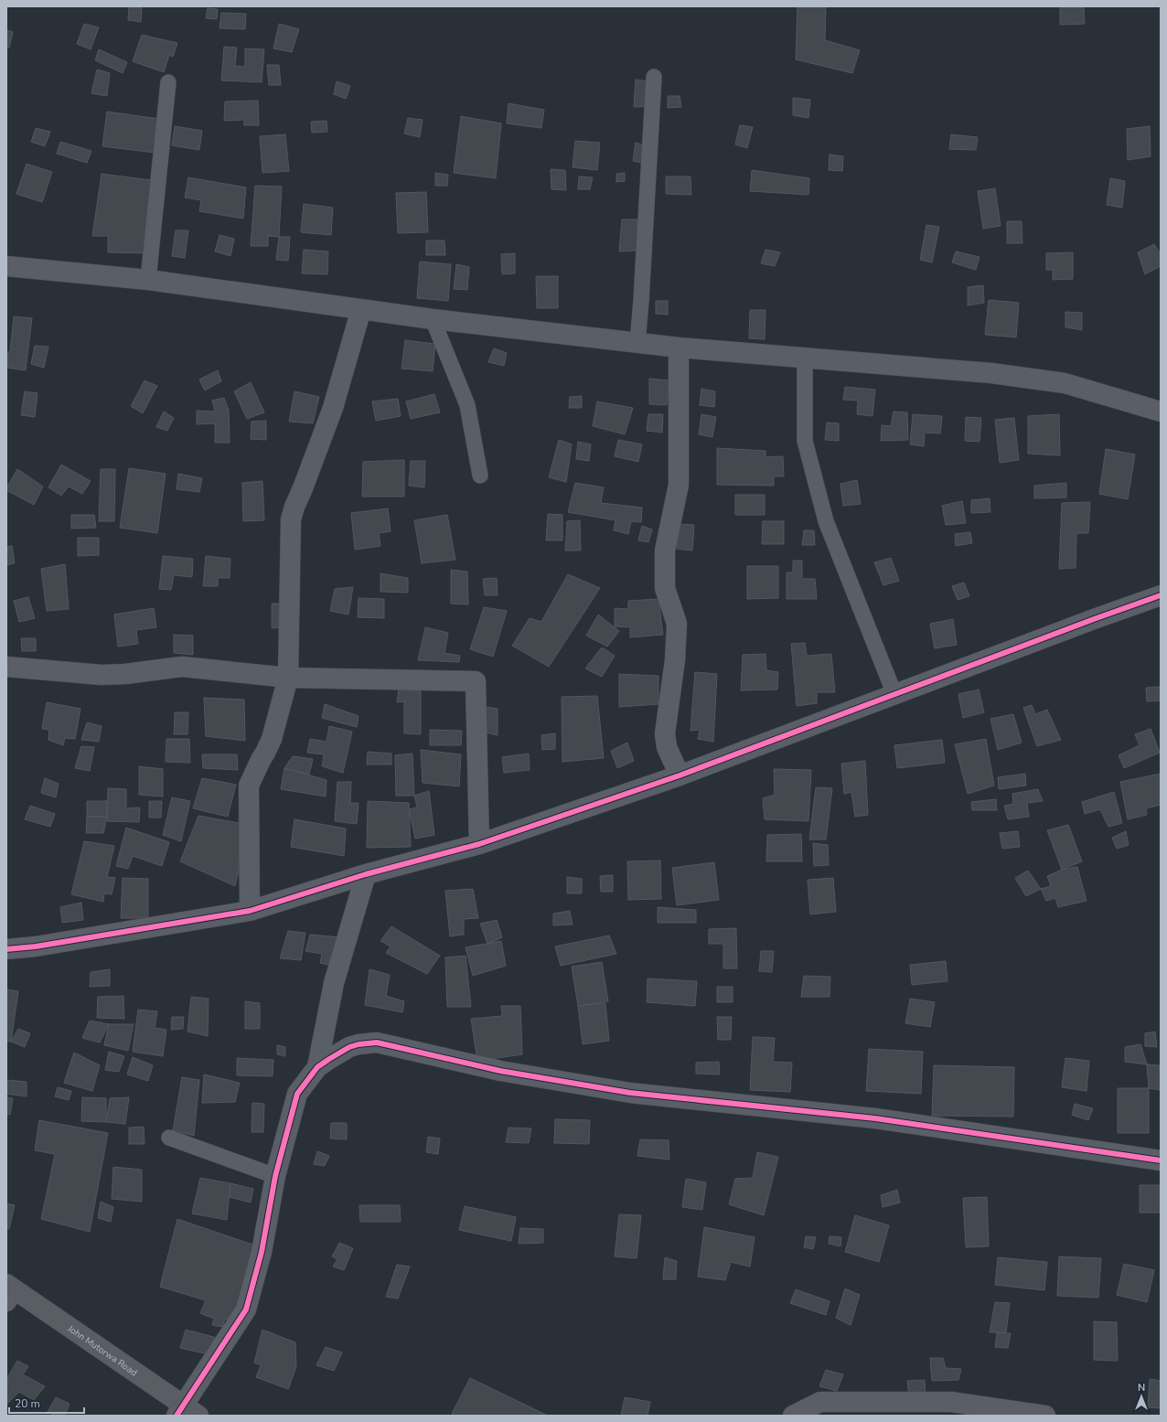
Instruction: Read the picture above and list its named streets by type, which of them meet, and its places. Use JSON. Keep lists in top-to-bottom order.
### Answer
{
  "streets": {
    "street": ["John Mutorwa Road"]
  },
  "scale_bar": "20 m",
  "north": "top"
}
